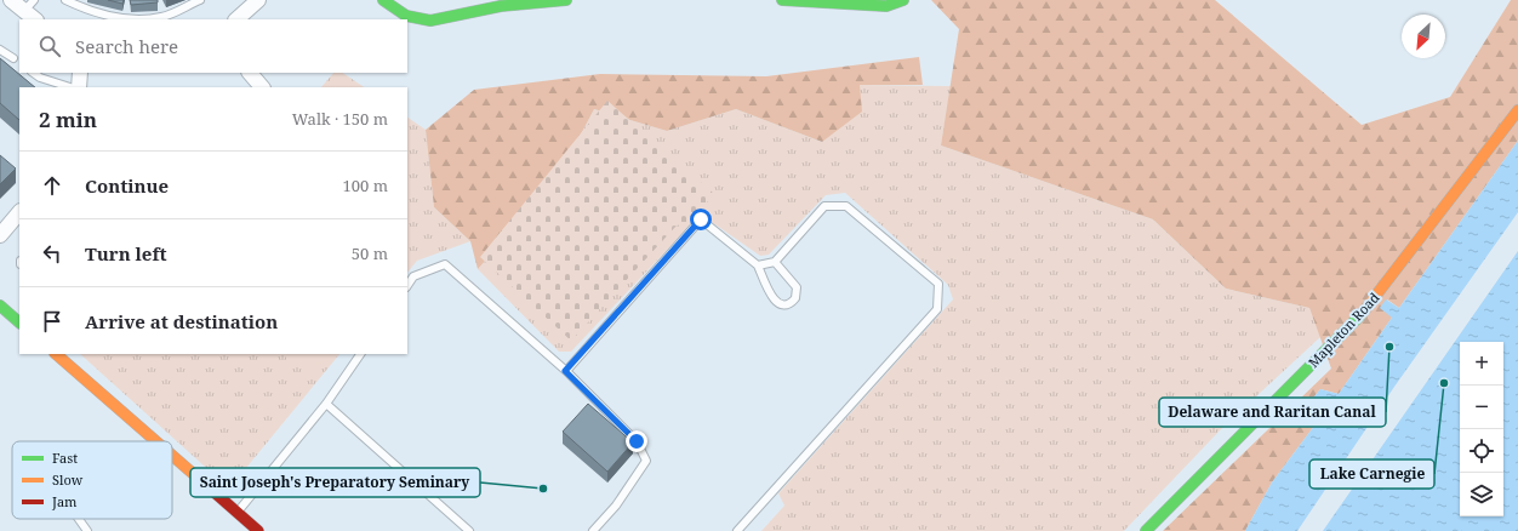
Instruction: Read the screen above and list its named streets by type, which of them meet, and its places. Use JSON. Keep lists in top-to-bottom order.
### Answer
{
  "streets": {
    "street": ["Mapleton Road"]
  },
  "places": ["Delaware and Raritan Canal", "Lake Carnegie", "Saint Joseph's Preparatory Seminary"],
  "legend": ["Fast", "Slow", "Jam"],
  "north": "bottom left",
  "page": {
    "search": "Search here",
    "heading": ["2 min", "Walk · 150 m"],
    "list": [
      ["Continue", "100 m"],
      ["Turn left", "50 m"],
      "Arrive at destination"
    ],
    "map_buttons": ["+", "−"]
  }
}
